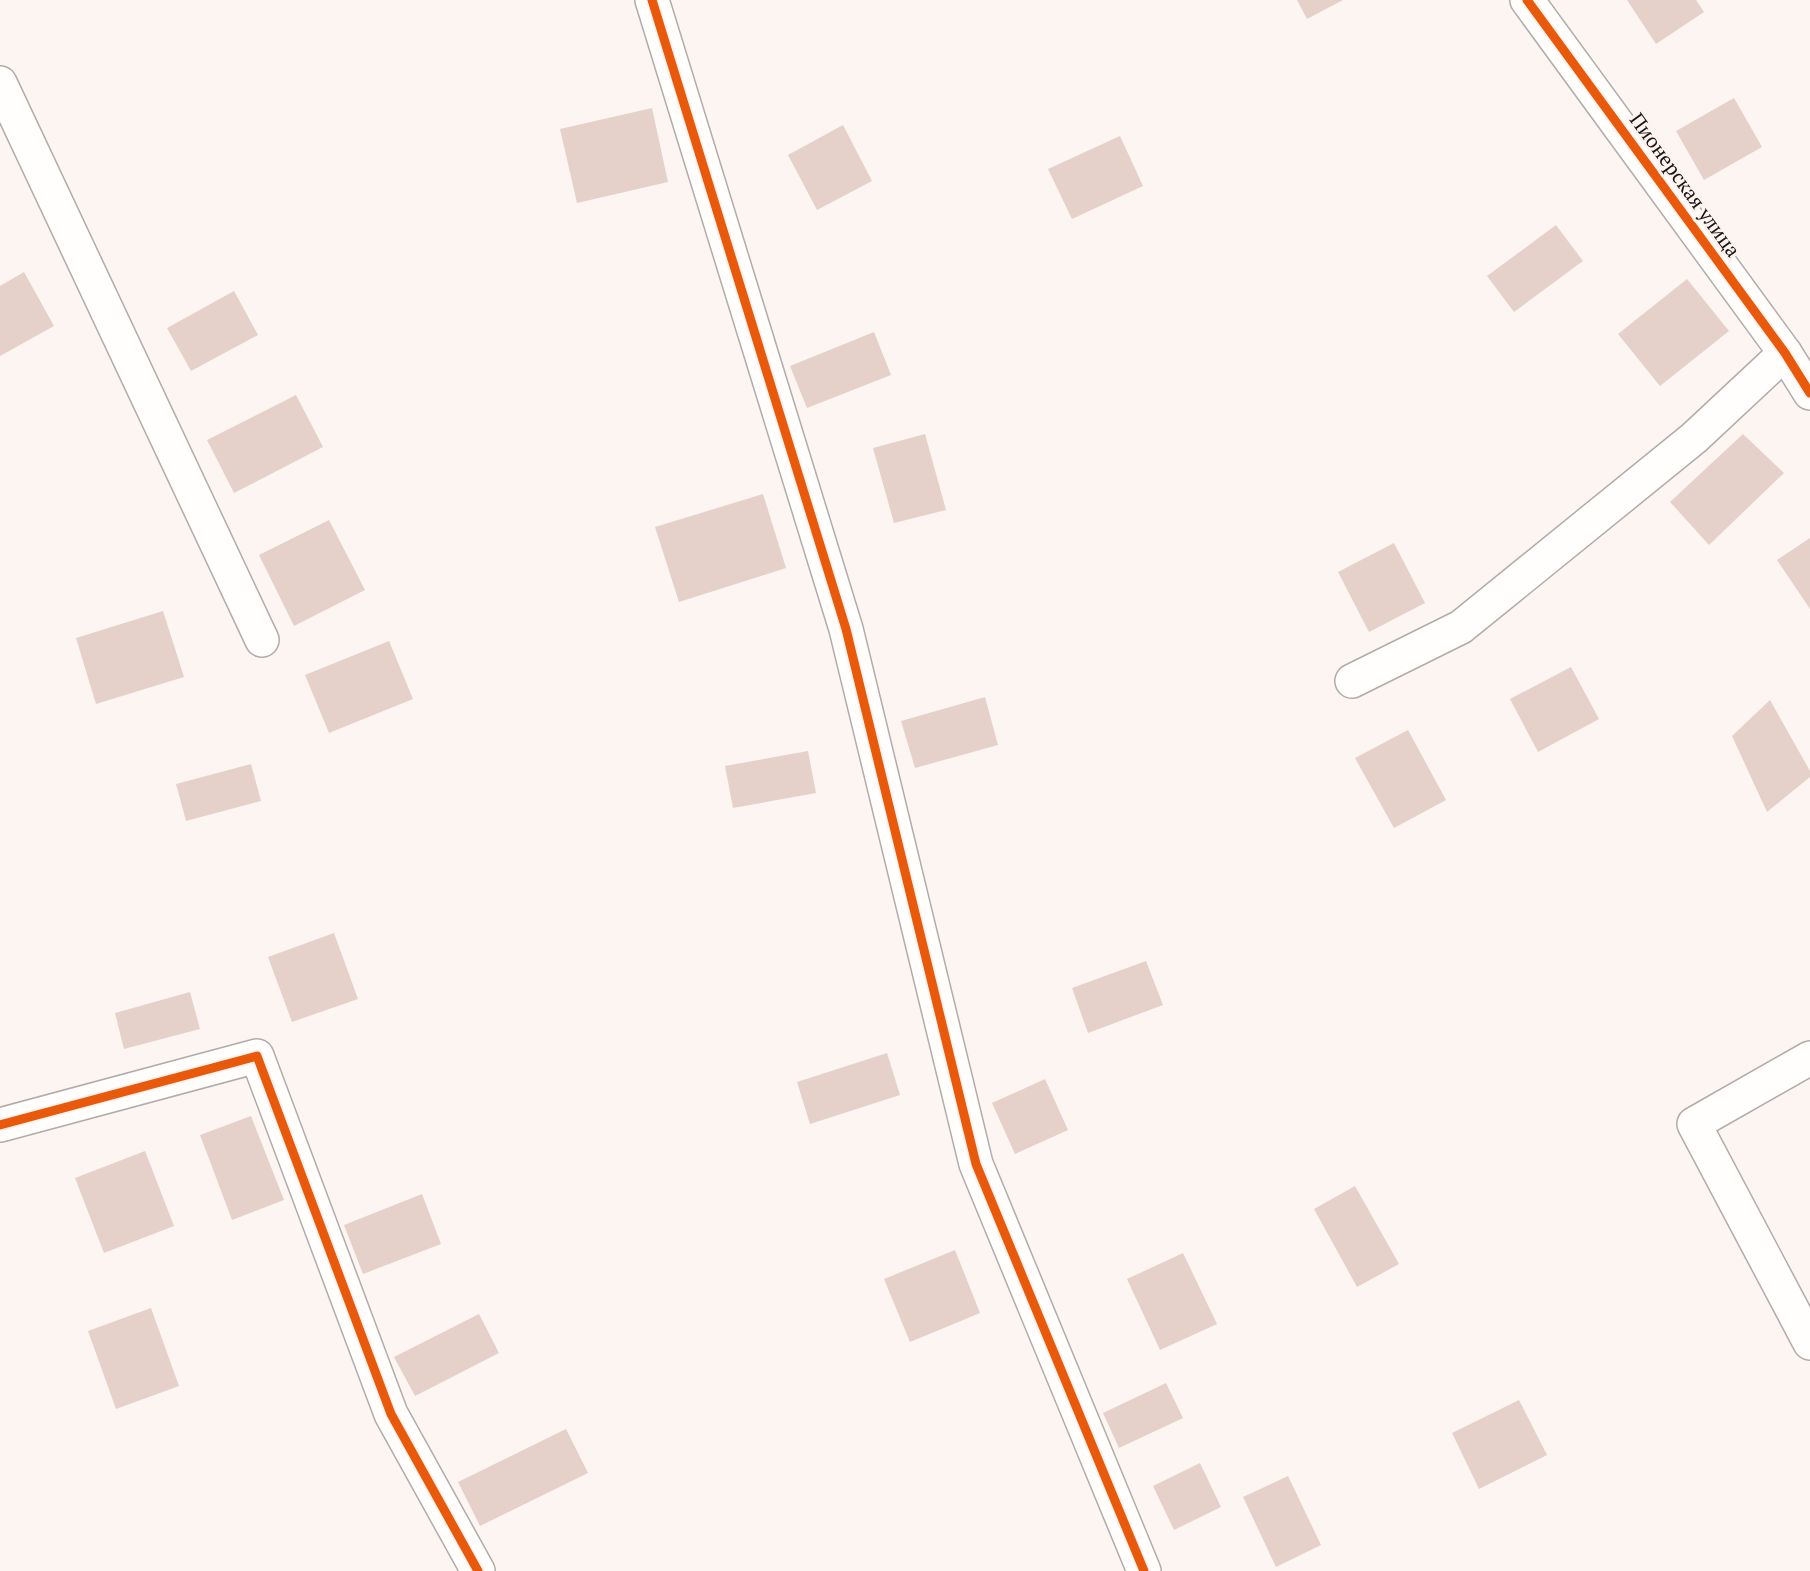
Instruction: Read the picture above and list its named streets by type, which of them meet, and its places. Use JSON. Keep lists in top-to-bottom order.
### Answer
{
  "streets": {
    "street": ["Пионерская улица"]
  }
}
